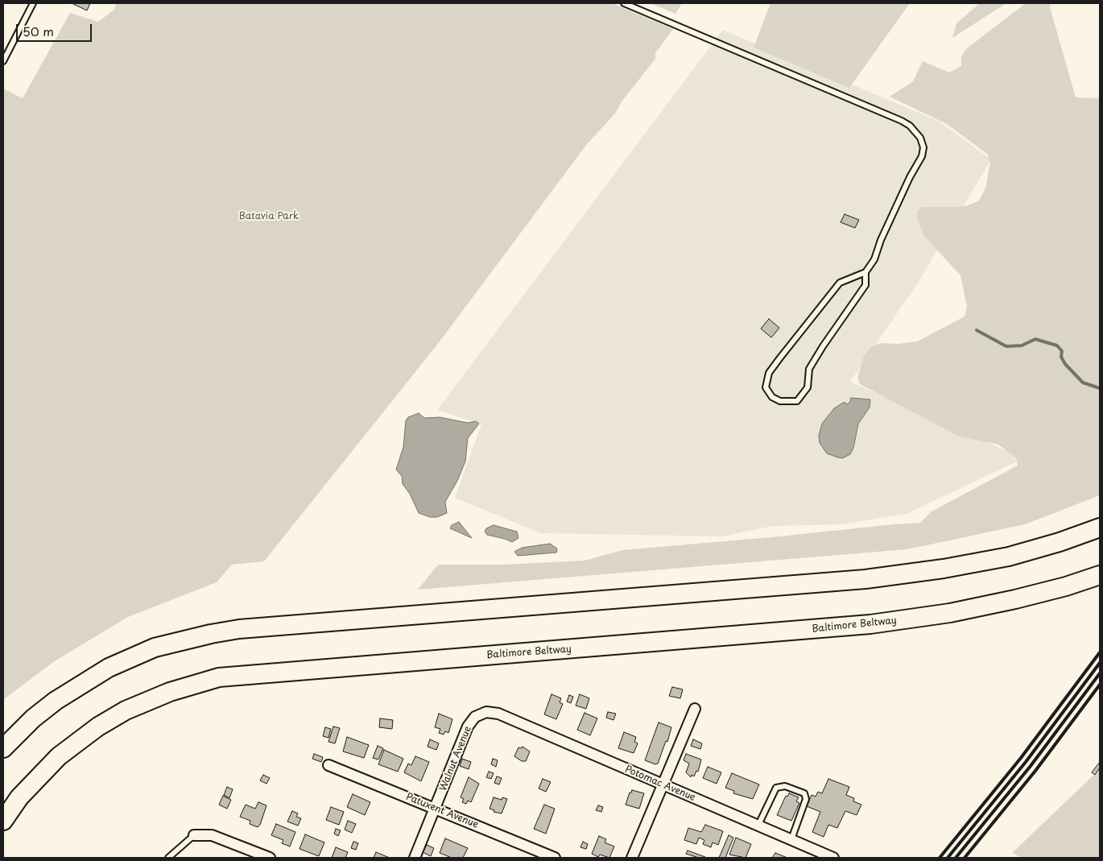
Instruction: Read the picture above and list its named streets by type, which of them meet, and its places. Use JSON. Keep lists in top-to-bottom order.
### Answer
{
  "streets": {
    "highway": ["Baltimore Beltway"],
    "street": ["Walnut Avenue", "Potomac Avenue", "Patuxent Avenue"]
  },
  "crossings": [
    ["Walnut Avenue", "Potomac Avenue"],
    ["Walnut Avenue", "Patuxent Avenue"]
  ],
  "parks": ["Batavia Park"],
  "scale_bar": "50 m"
}
